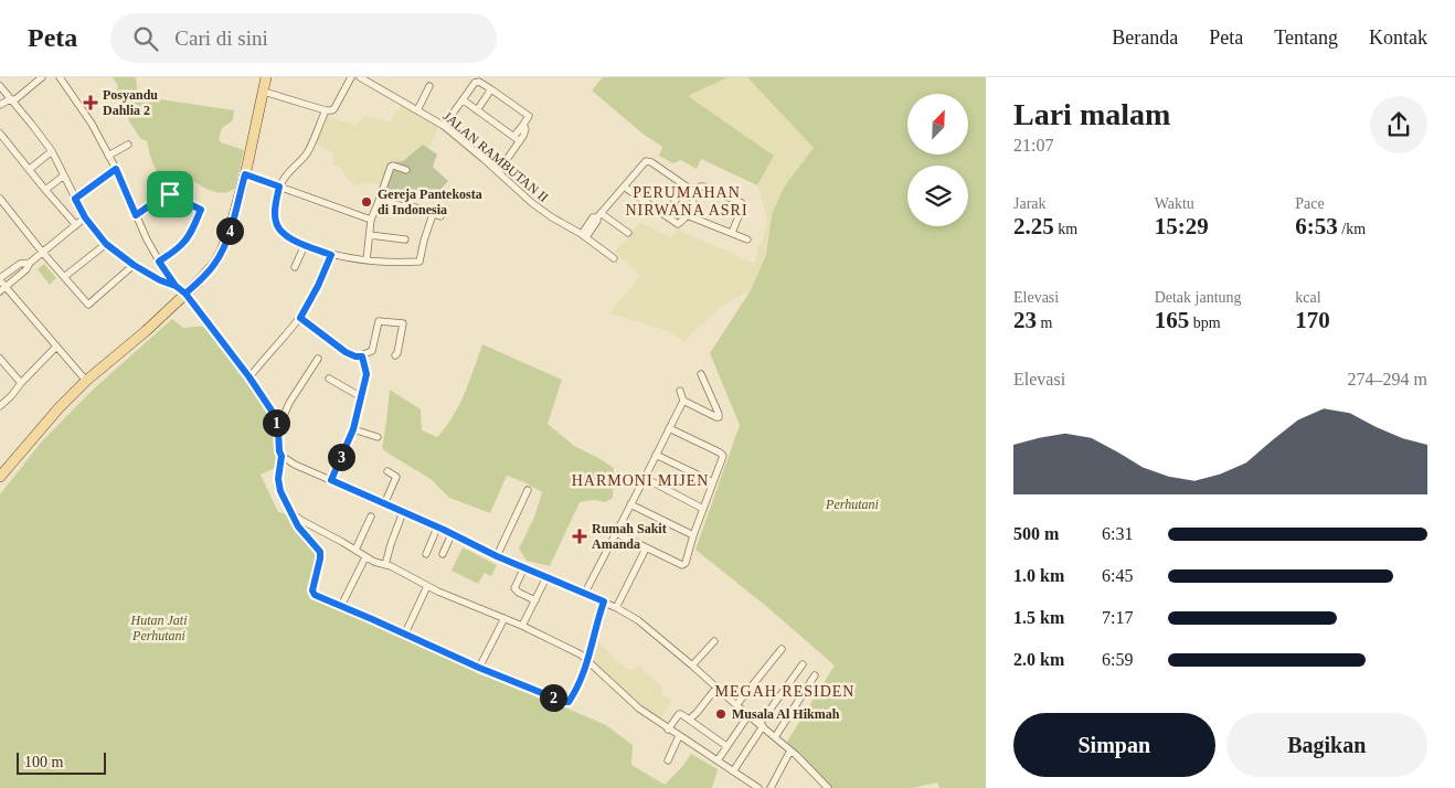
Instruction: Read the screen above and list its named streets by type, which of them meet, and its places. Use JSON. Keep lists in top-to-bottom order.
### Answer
{
  "streets": {
    "street": ["JALAN RAMBUTAN II"]
  },
  "districts": ["PERUMAHAN NIRWANA ASRI", "HARMONI MIJEN", "MEGAH RESIDEN"],
  "parks": ["Perhutani", "Hutan Jati Perhutani"],
  "places": {
    "health": ["Posyandu Dahlia 2", "Rumah Sakit Amanda"],
    "other": ["Gereja Pantekosta di Indonesia", "Musala Al Hikmah"]
  },
  "scale_bar": "100 m",
  "north": "top right",
  "page": {
    "header": "Peta",
    "search": "Cari di sini",
    "nav": [
      "Beranda",
      "Peta",
      "Tentang",
      "Kontak"
    ],
    "heading": ["Lari malam", "21:07"],
    "stats": [
      ["Jarak", "2.25 km"],
      ["Waktu", "15:29"],
      ["Pace", "6:53 /km"],
      ["Elevasi", "23 m"],
      ["Detak jantung", "165 bpm"],
      ["kcal", "170"]
    ],
    "pins": [
      "4",
      "1",
      "3",
      "2"
    ],
    "chart": ["Elevasi", "274–294 m"],
    "list": [
      {
        "name": "500 m",
        "note": "6:31"
      },
      {
        "name": "1.0 km",
        "note": "6:45"
      },
      {
        "name": "1.5 km",
        "note": "7:17"
      },
      {
        "name": "2.0 km",
        "note": "6:59"
      }
    ],
    "buttons": ["Simpan", "Bagikan"],
    "scale": "100 m"
  }
}
